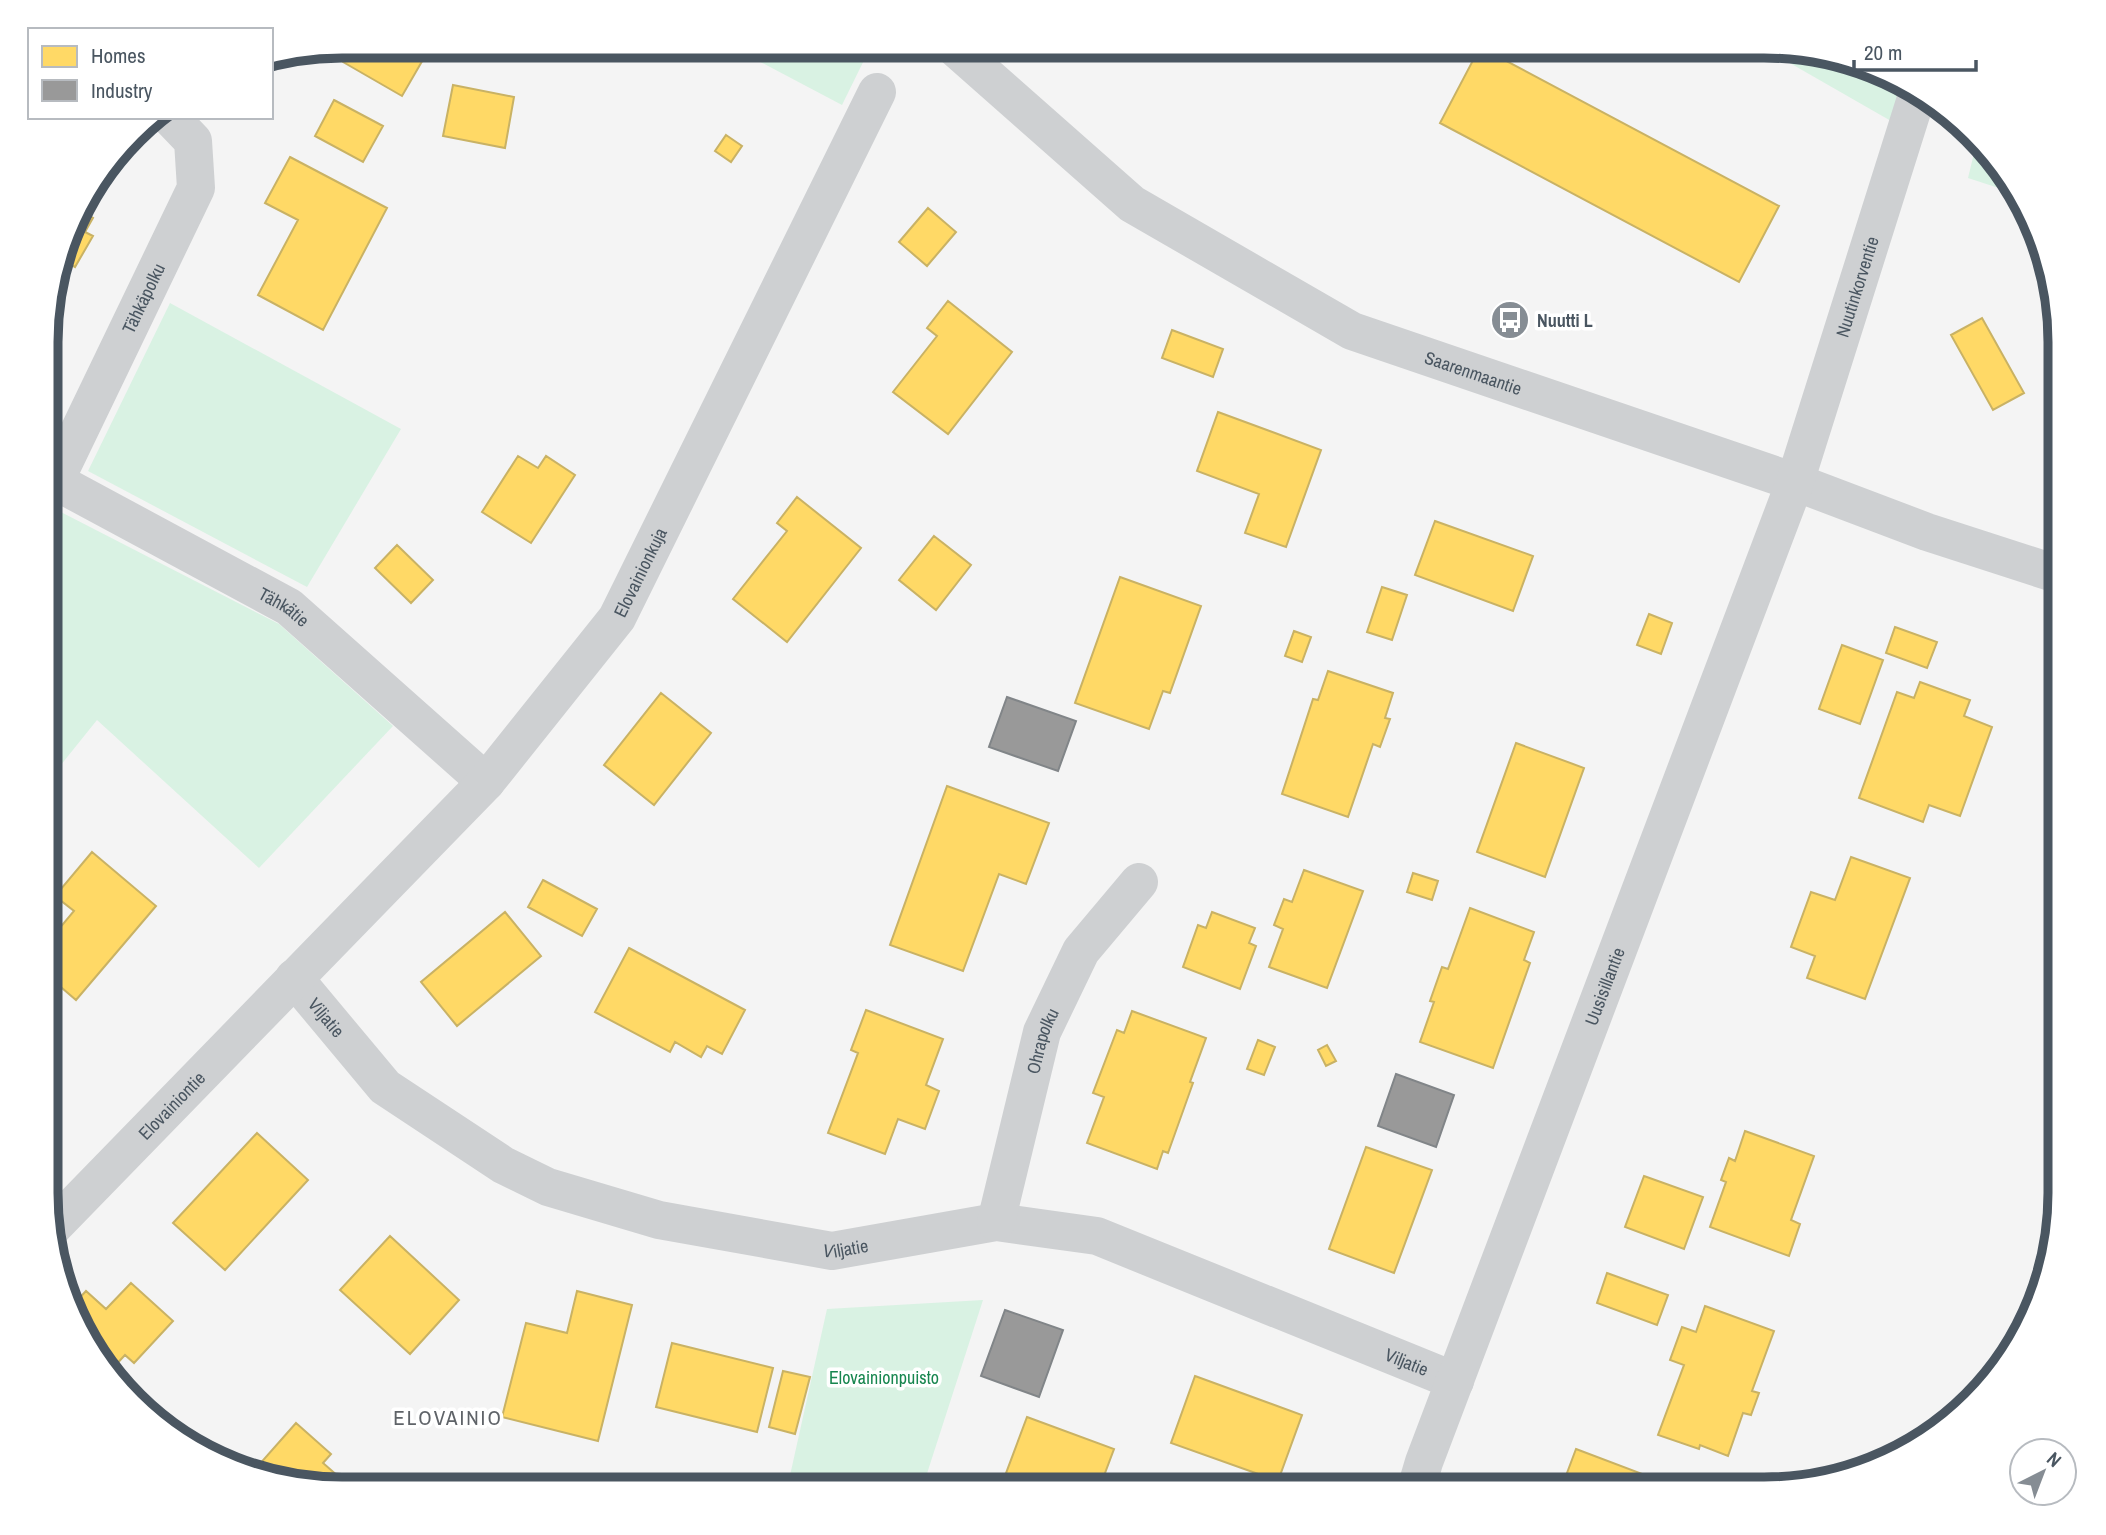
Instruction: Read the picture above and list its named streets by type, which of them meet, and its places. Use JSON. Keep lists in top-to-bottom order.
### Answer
{
  "streets": {
    "street": [
      "Nuutinkorventie",
      "Tähkäpolku",
      "Saarenmaantie",
      "Elovainionkuja",
      "Tähkätie",
      "Uusisillantie",
      "Viljatie",
      "Ohrapolku",
      "Elovainiontie"
    ]
  },
  "crossings": [
    ["Nuutinkorventie", "Saarenmaantie"],
    ["Nuutinkorventie", "Uusisillantie"],
    ["Saarenmaantie", "Uusisillantie"],
    ["Elovainionkuja", "Tähkätie"],
    ["Elovainionkuja", "Viljatie"],
    ["Elovainionkuja", "Elovainiontie"],
    ["Uusisillantie", "Viljatie"],
    ["Viljatie", "Ohrapolku"],
    ["Viljatie", "Elovainiontie"]
  ],
  "districts": ["ELOVAINIO"],
  "parks": ["Elovainionpuisto"],
  "places": {
    "bus stop": ["Nuutti L"]
  },
  "legend": ["Homes", "Industry"],
  "scale_bar": "20 m",
  "north": "top right"
}
